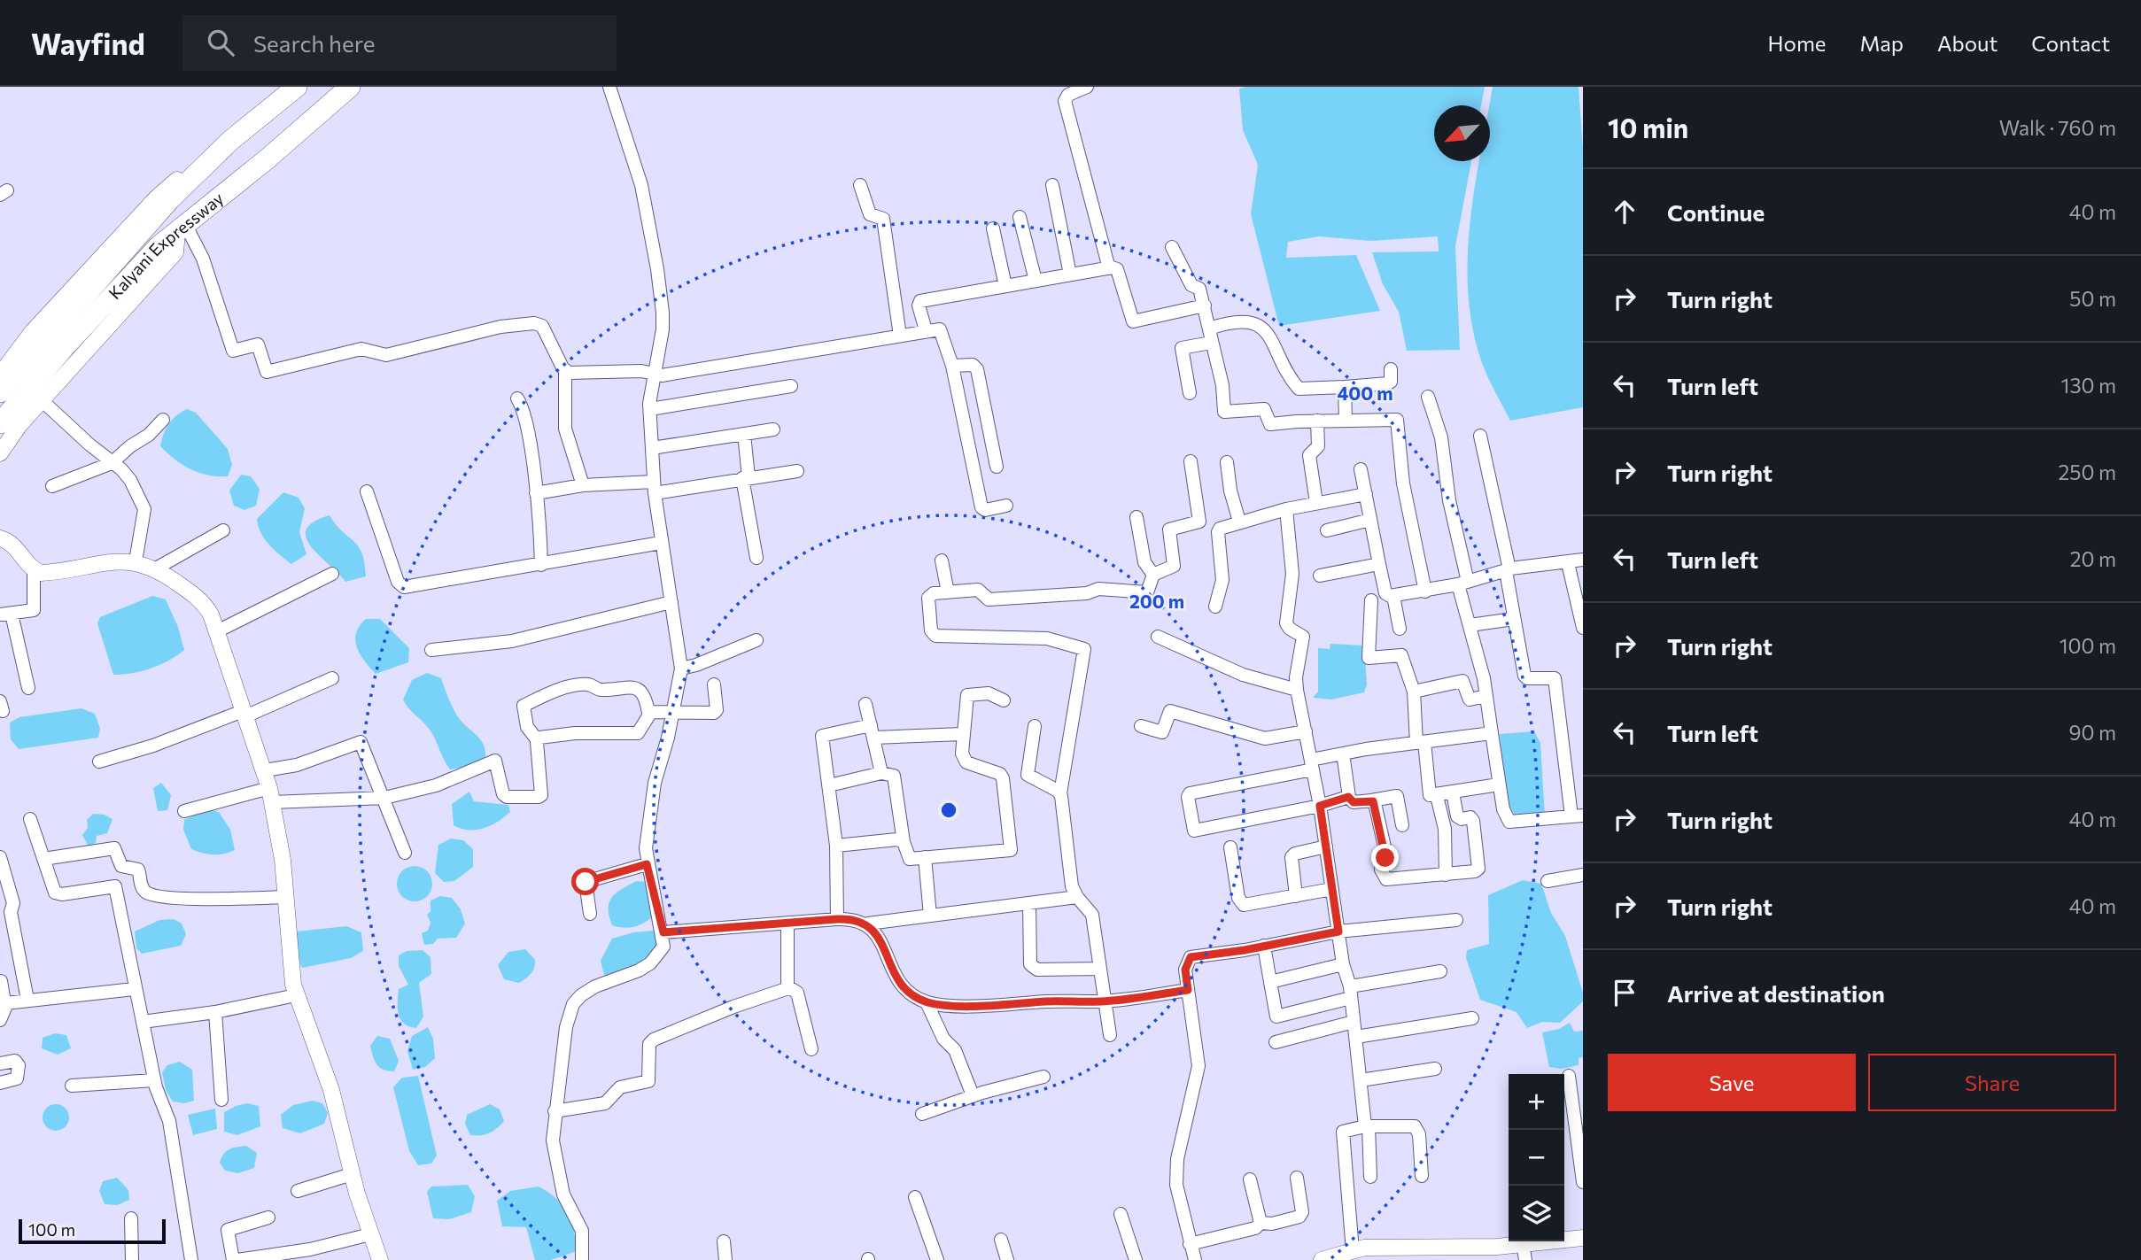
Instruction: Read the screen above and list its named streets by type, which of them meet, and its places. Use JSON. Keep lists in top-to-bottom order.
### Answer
{
  "streets": {
    "highway": ["Kalyani Expressway"]
  },
  "scale_bar": "100 m",
  "north": "bottom left",
  "page": {
    "header": "Wayfind",
    "search": "Search here",
    "nav": [
      "Home",
      "Map",
      "About",
      "Contact"
    ],
    "heading": ["10 min", "Walk · 760 m"],
    "list": [
      ["Continue", "40 m"],
      ["Turn right", "50 m"],
      ["Turn left", "130 m"],
      ["Turn right", "250 m"],
      ["Turn left", "20 m"],
      ["Turn right", "100 m"],
      ["Turn left", "90 m"],
      ["Turn right", "40 m"],
      ["Turn right", "40 m"],
      "Arrive at destination"
    ],
    "buttons": ["Save", "Share"],
    "map_buttons": ["+", "−"],
    "scale": "100 m"
  },
  "rings": ["400 m", "200 m"]
}
